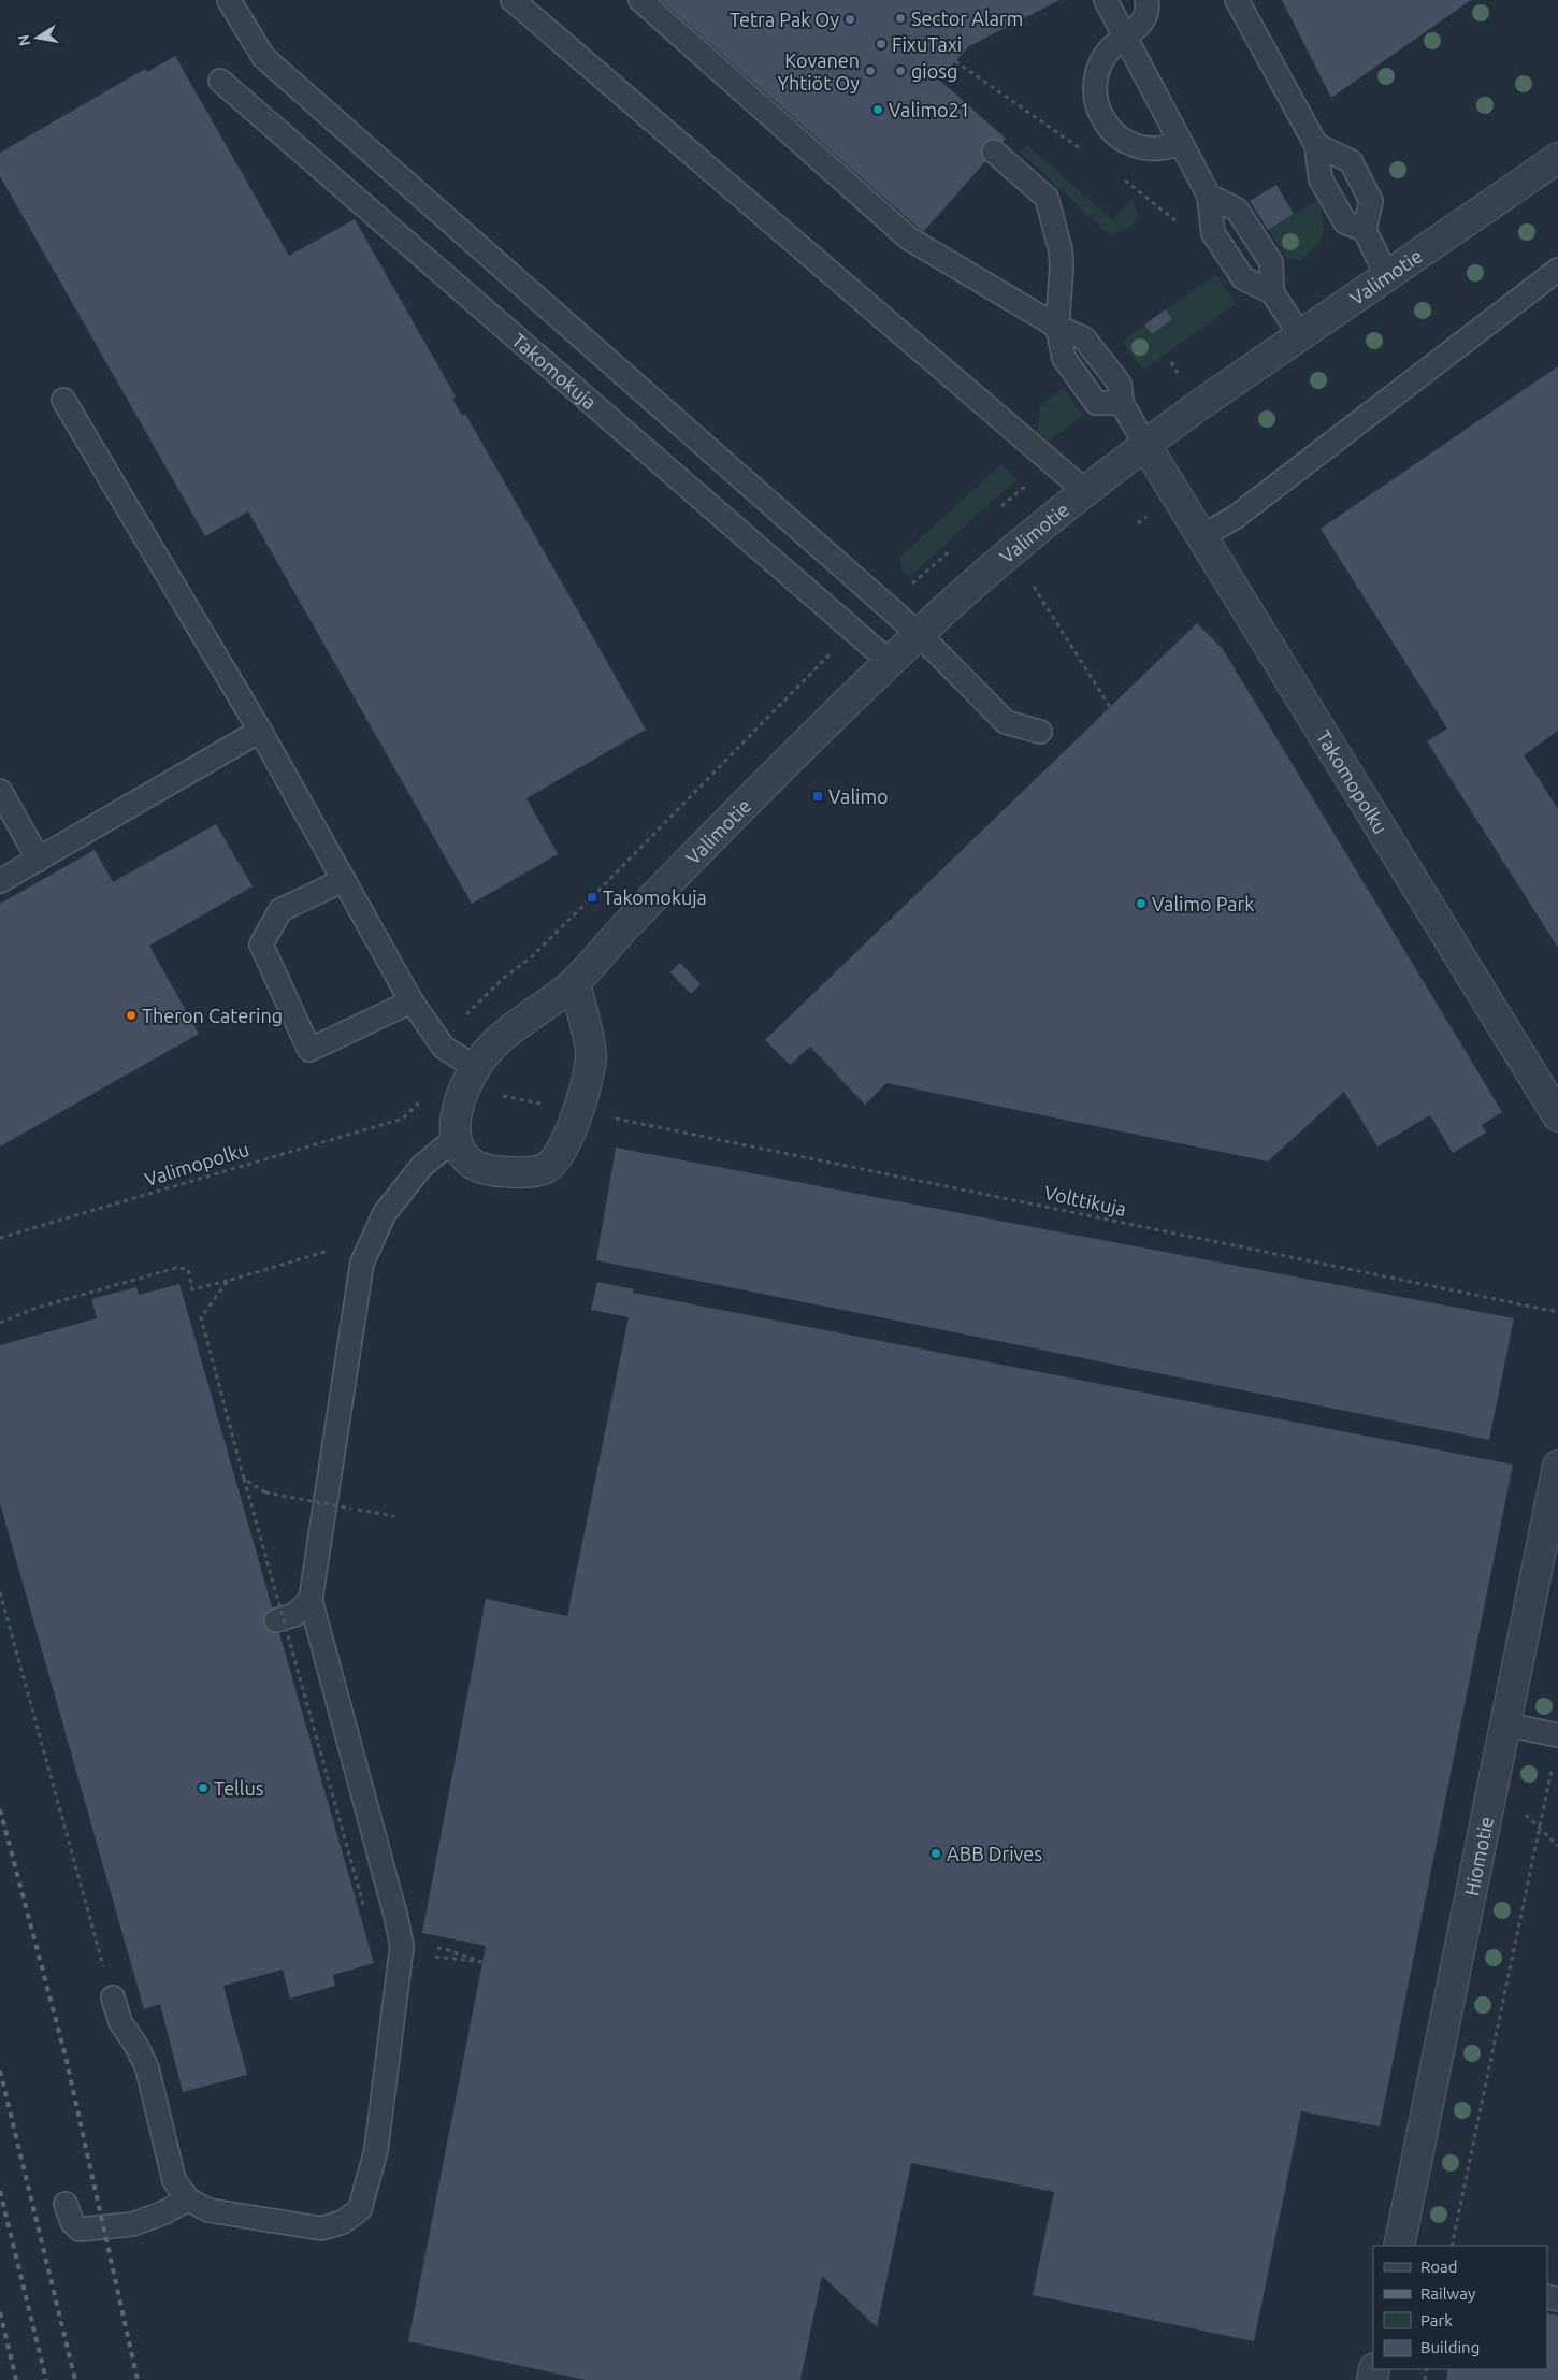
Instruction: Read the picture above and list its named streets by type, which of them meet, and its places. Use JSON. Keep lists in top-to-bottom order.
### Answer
{
  "streets": {
    "street": ["Valimotie", "Takomopolku", "Hiomotie"],
    "lane": ["Takomokuja"],
    "path": ["Valimopolku", "Volttikuja"]
  },
  "crossings": [
    ["Valimotie", "Takomokuja"],
    ["Valimotie", "Takomopolku"]
  ],
  "places": {
    "other": [
      "Sector Alarm",
      "Tetra Pak Oy",
      "FixuTaxi",
      "Kovanen Yhtiöt Oy",
      "giosg",
      "Valimo21",
      "Valimo Park",
      "Theron Catering",
      "Tellus",
      "ABB Drives"
    ],
    "transit": ["Valimo", "Takomokuja"]
  },
  "legend": [
    "Road",
    "Railway",
    "Park",
    "Building"
  ],
  "north": "left"
}
